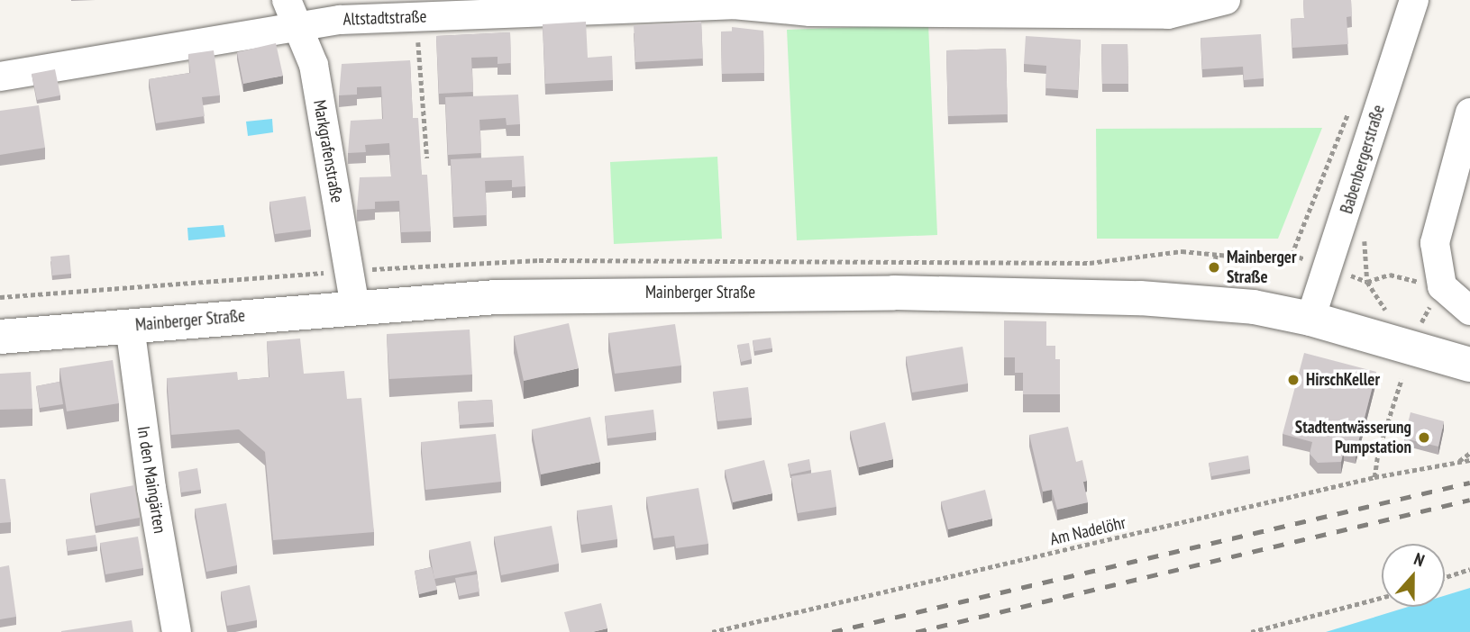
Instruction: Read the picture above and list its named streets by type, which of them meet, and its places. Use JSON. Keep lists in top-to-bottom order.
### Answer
{
  "streets": {
    "main road": ["Mainberger Straße"],
    "street": [
      "Altstadtstraße",
      "Markgrafenstraße",
      "Babenbergerstraße",
      "In den Maingärten"
    ],
    "path": ["Am Nadelöhr"]
  },
  "crossings": [
    ["Altstadtstraße", "Markgrafenstraße"],
    ["Markgrafenstraße", "Mainberger Straße"],
    ["Babenbergerstraße", "Mainberger Straße"],
    ["Mainberger Straße", "In den Maingärten"]
  ],
  "places": ["Mainberger Straße", "HirschKeller", "Stadtentwässerung Pumpstation"],
  "north": "top"
}
